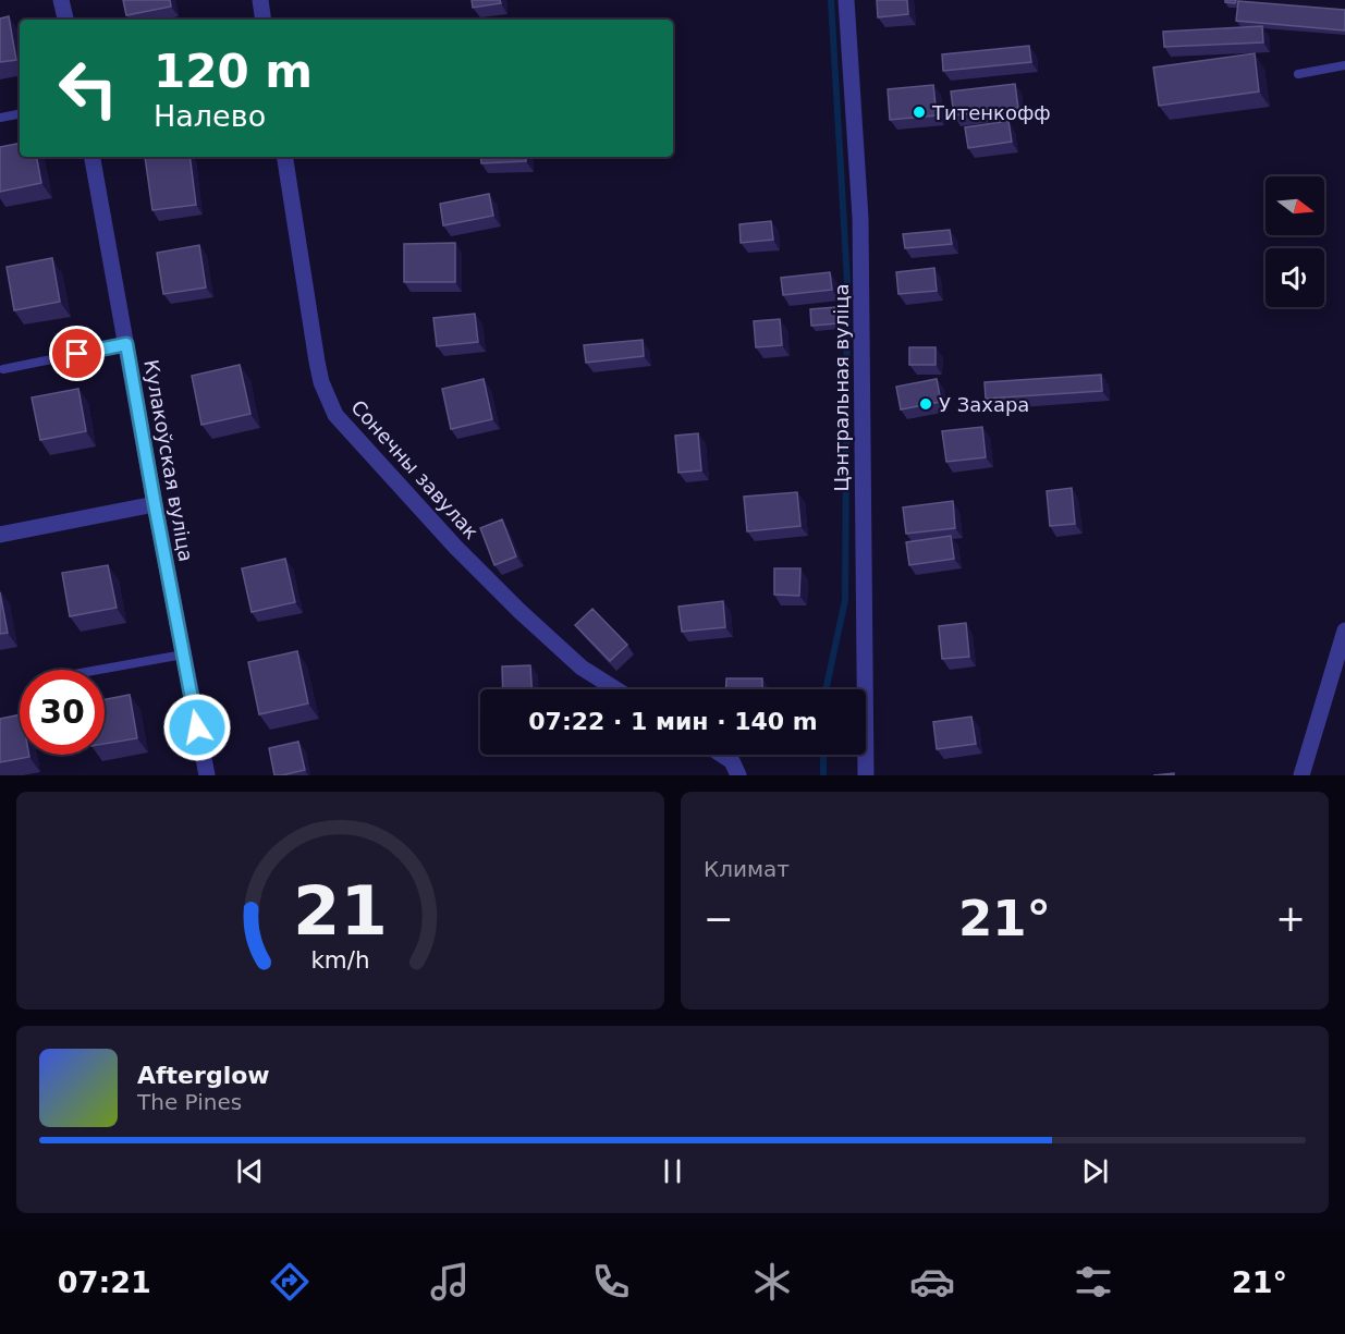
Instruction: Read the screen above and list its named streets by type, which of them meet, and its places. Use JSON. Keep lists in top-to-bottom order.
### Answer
{
  "streets": {
    "street": ["Цэнтральная вуліца", "Кулакоўская вуліца", "Сонечны завулак"]
  },
  "places": ["Титенкофф", "У Захара"],
  "north": "right",
  "page": {
    "turn": ["120 m", "Налево"],
    "limit": "30",
    "trip": "07:22 · 1 мин · 140 m",
    "tile": "Климат",
    "heat": ["−", "21°", "+"],
    "song": ["Afterglow", "The Pines"],
    "tabs": ["07:21", "21°"],
    "gauge": ["21", "km/h"]
  }
}
